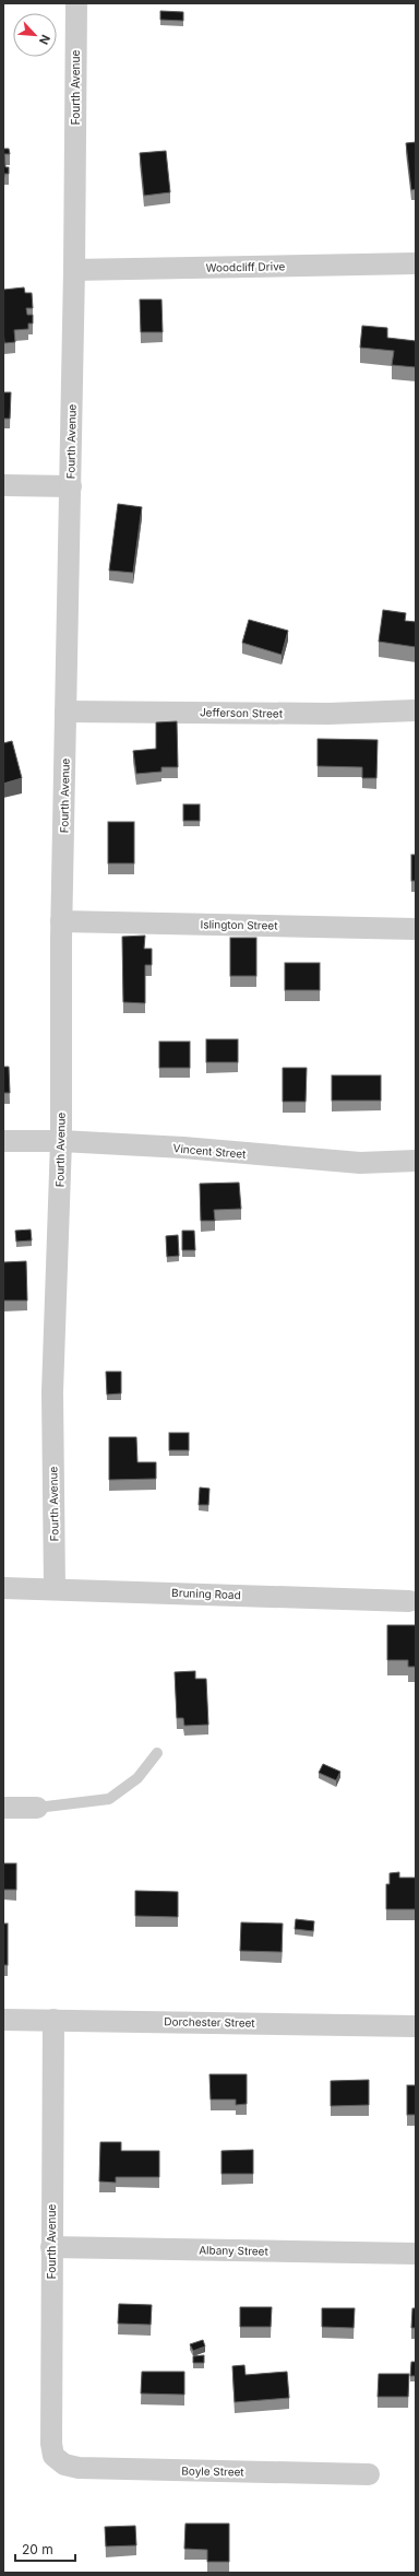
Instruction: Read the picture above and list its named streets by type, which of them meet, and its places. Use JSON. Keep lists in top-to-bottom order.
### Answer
{
  "streets": {
    "street": [
      "Fourth Avenue",
      "Woodcliff Drive",
      "Jefferson Street",
      "Islington Street",
      "Vincent Street",
      "Bruning Road",
      "Dorchester Street",
      "Albany Street",
      "Boyle Street"
    ]
  },
  "crossings": [
    ["Fourth Avenue", "Woodcliff Drive"],
    ["Fourth Avenue", "Jefferson Street"],
    ["Fourth Avenue", "Islington Street"],
    ["Fourth Avenue", "Vincent Street"],
    ["Fourth Avenue", "Bruning Road"],
    ["Fourth Avenue", "Dorchester Street"],
    ["Fourth Avenue", "Albany Street"],
    ["Fourth Avenue", "Boyle Street"]
  ],
  "scale_bar": "20 m",
  "north": "bottom right"
}
